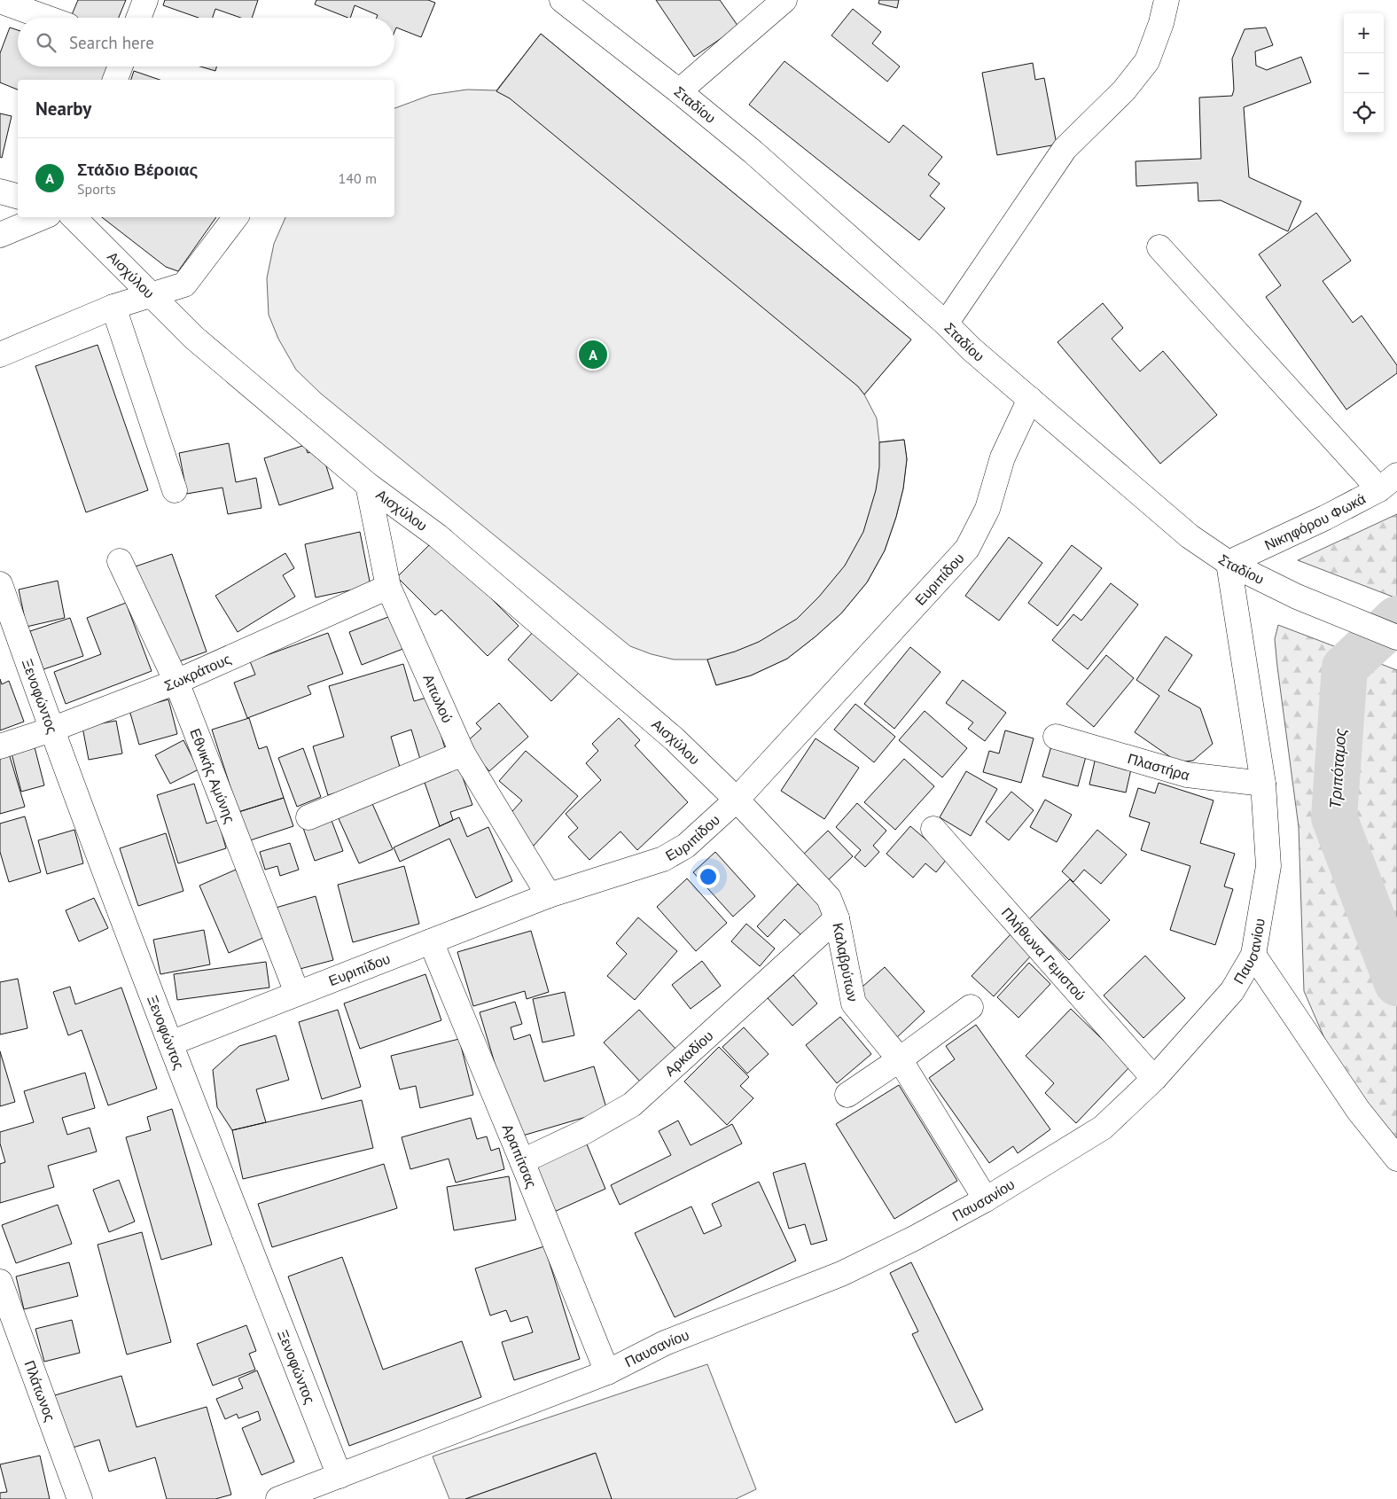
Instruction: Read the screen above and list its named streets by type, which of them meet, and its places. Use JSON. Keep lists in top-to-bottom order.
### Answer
{
  "streets": {
    "street": [
      "Σταδίου",
      "Αισχύλου",
      "Νικηφόρου Φωκά",
      "Ευριπίδου",
      "Σωκράτους",
      "Ξενοφώντος",
      "Αιτωλού",
      "Πλαστήρα",
      "Εθνικής Αμύνης",
      "Παυσανίου",
      "Πλήθωνα Γεμιστού",
      "Καλαβρύτων",
      "Αρκαδίου",
      "Αραπίτσας",
      "Πλάτωνος"
    ]
  },
  "crossings": [
    ["Σταδίου", "Νικηφόρου Φωκά"],
    ["Σταδίου", "Ευριπίδου"],
    ["Σταδίου", "Παυσανίου"],
    ["Αισχύλου", "Ευριπίδου"],
    ["Αισχύλου", "Αιτωλού"],
    ["Αισχύλου", "Καλαβρύτων"],
    ["Νικηφόρου Φωκά", "Παυσανίου"],
    ["Ευριπίδου", "Ξενοφώντος"],
    ["Ευριπίδου", "Αιτωλού"],
    ["Ευριπίδου", "Εθνικής Αμύνης"],
    ["Ευριπίδου", "Καλαβρύτων"],
    ["Ευριπίδου", "Αραπίτσας"],
    ["Σωκράτους", "Ξενοφώντος"],
    ["Σωκράτους", "Αιτωλού"],
    ["Σωκράτους", "Εθνικής Αμύνης"],
    ["Ξενοφώντος", "Παυσανίου"],
    ["Πλαστήρα", "Παυσανίου"],
    ["Παυσανίου", "Πλήθωνα Γεμιστού"],
    ["Παυσανίου", "Καλαβρύτων"],
    ["Παυσανίου", "Αραπίτσας"],
    ["Καλαβρύτων", "Αρκαδίου"],
    ["Αρκαδίου", "Αραπίτσας"]
  ],
  "water": ["Τριπόταμος"],
  "page": {
    "map_buttons": ["+", "−"],
    "search": "Search here",
    "heading": "Nearby",
    "list": [
      {
        "mark": "A",
        "name": "Στάδιο Βέροιας",
        "note": "Sports",
        "value": "140 m"
      }
    ],
    "pins": "A"
  }
}
